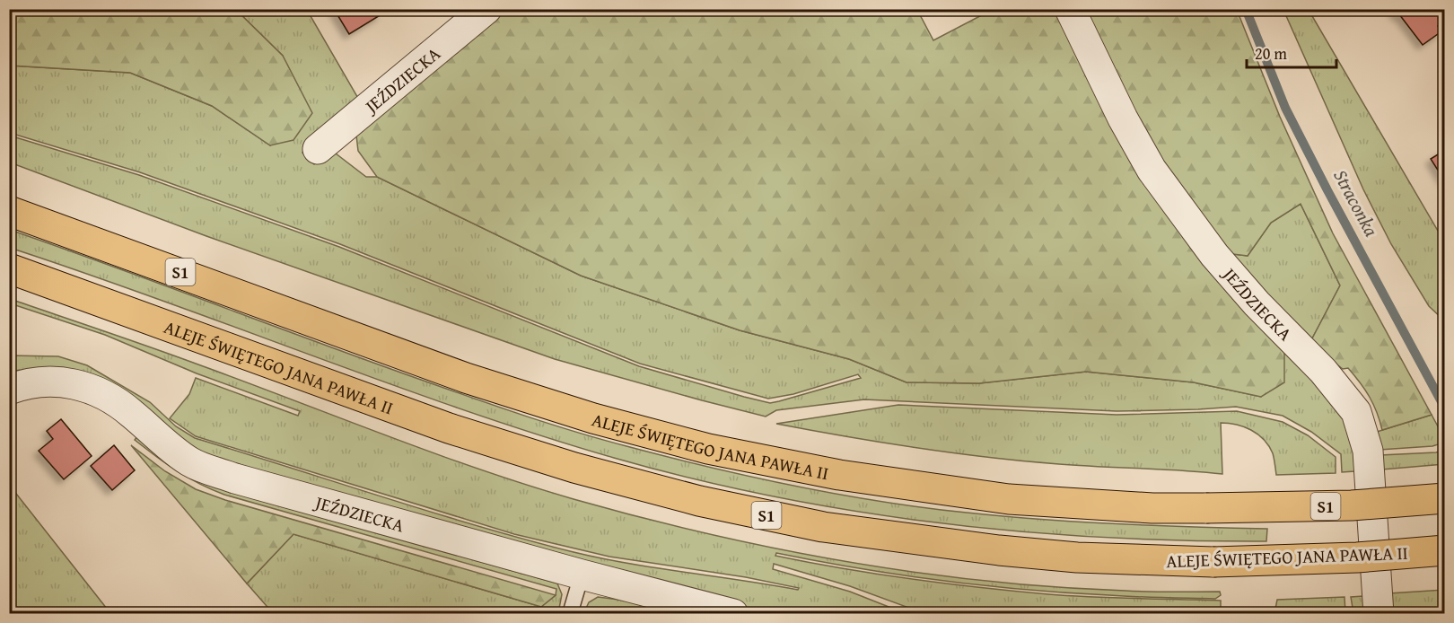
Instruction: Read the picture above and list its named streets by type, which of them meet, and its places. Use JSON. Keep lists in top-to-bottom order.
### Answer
{
  "streets": {
    "highway": ["S1", "ALEJE ŚWIĘTEGO JANA PAWŁA II"],
    "street": ["JEŹDZIECKA"]
  },
  "water": ["Straconka"],
  "scale_bar": "20 m"
}
